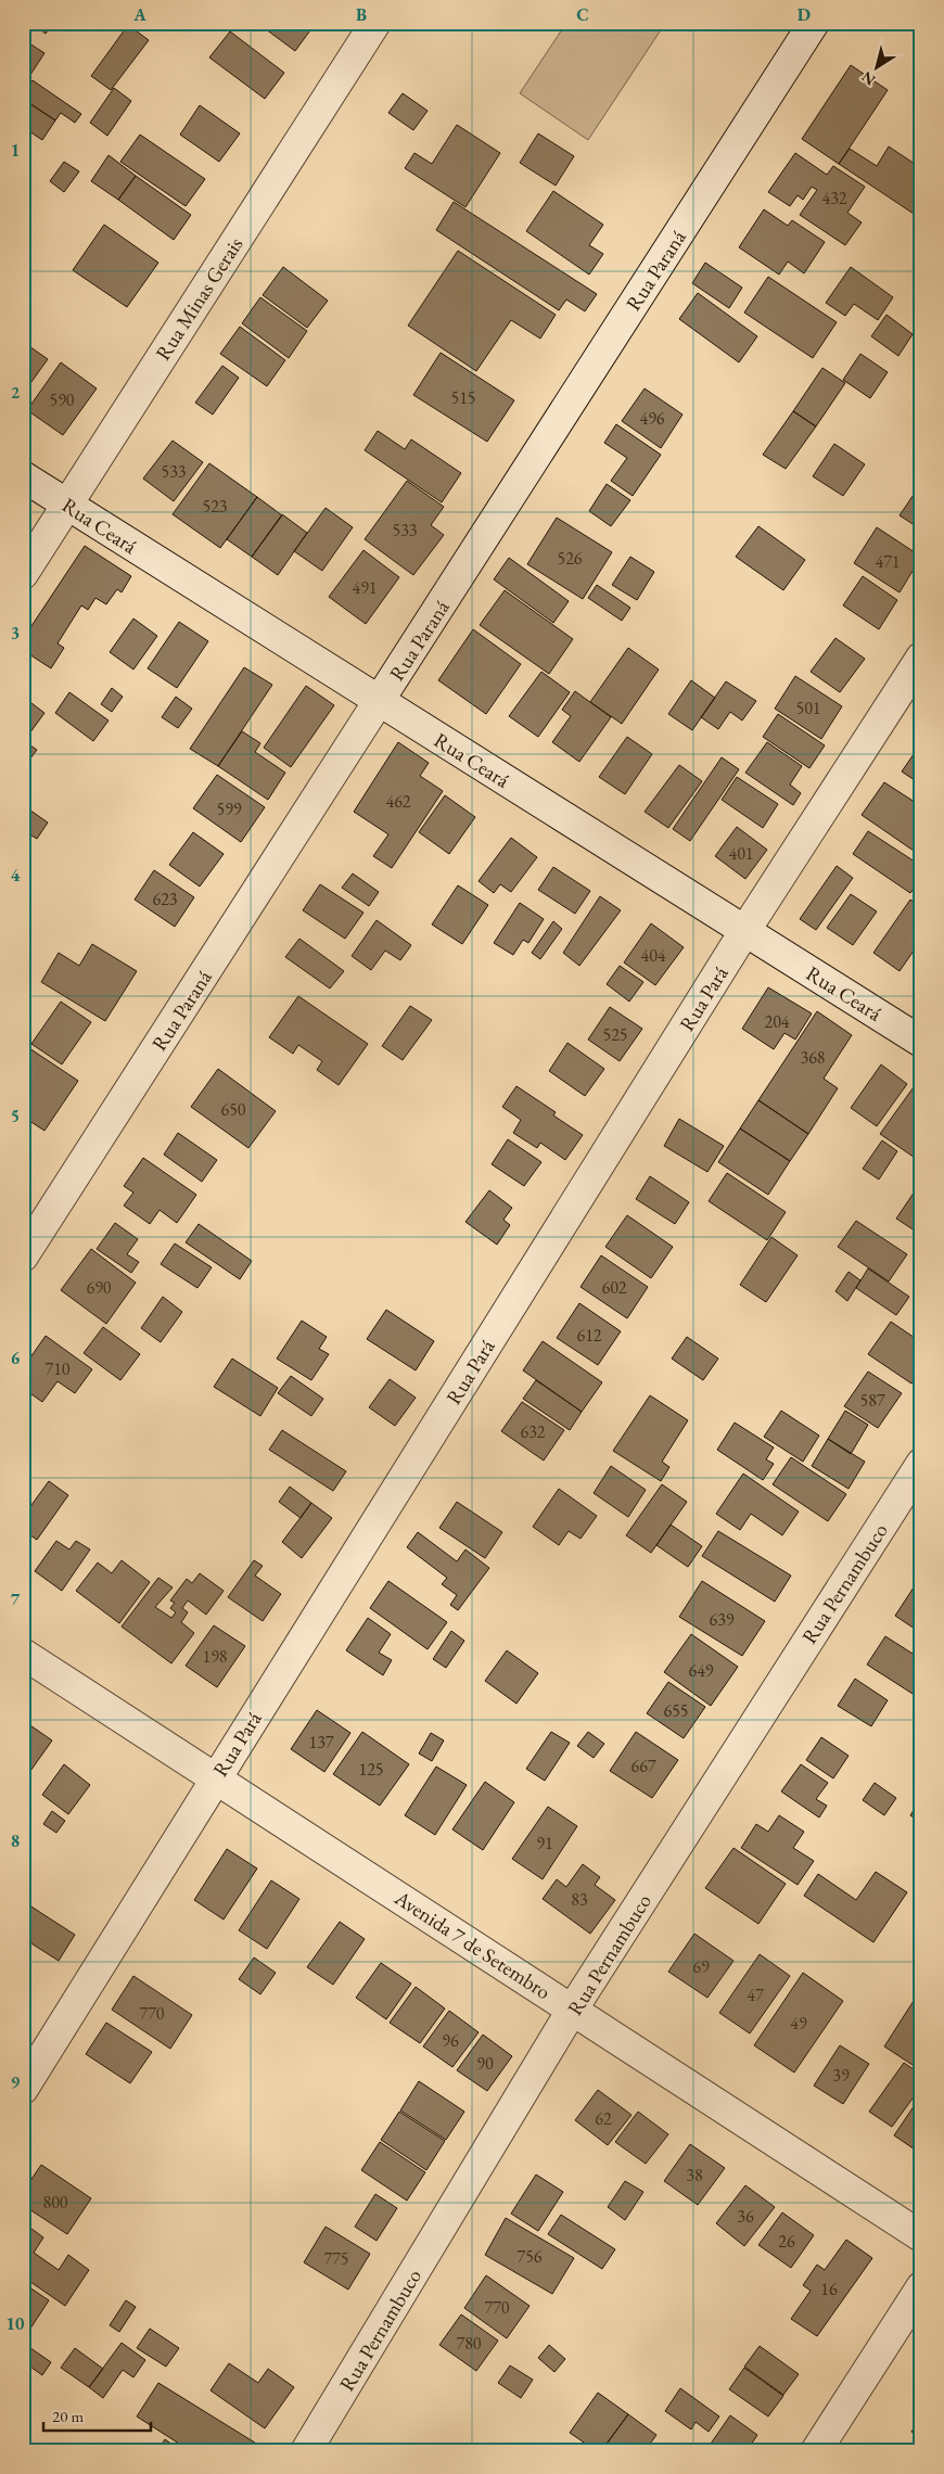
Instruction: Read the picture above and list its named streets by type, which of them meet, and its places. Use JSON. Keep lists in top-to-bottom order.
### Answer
{
  "streets": {
    "street": [
      "Rua Paraná",
      "Rua Minas Gerais",
      "Rua Ceará",
      "Rua Pará",
      "Rua Pernambuco",
      "Avenida 7 de Setembro"
    ]
  },
  "crossings": [
    ["Rua Paraná", "Rua Ceará"],
    ["Rua Minas Gerais", "Rua Ceará"],
    ["Rua Ceará", "Rua Pará"],
    ["Rua Pará", "Avenida 7 de Setembro"],
    ["Rua Pernambuco", "Avenida 7 de Setembro"]
  ],
  "house_numbers": [
    "432",
    "515",
    "590",
    "496",
    "533",
    "523",
    "533",
    "526",
    "471",
    "491",
    "501",
    "462",
    "599",
    "401",
    "623",
    "404",
    "204",
    "525",
    "368",
    "650",
    "690",
    "602",
    "612",
    "710",
    "587",
    "632",
    "639",
    "198",
    "649",
    "655",
    "137",
    "667",
    "125",
    "91",
    "83",
    "69",
    "47",
    "770",
    "49",
    "96",
    "90",
    "39",
    "62",
    "38",
    "800",
    "36",
    "26",
    "756",
    "775",
    "16",
    "770",
    "780"
  ],
  "scale_bar": "20 m",
  "north": "bottom left",
  "grid": {
    "columns": [
      "A",
      "B",
      "C",
      "D"
    ],
    "rows": [
      "1",
      "2",
      "3",
      "4",
      "5",
      "6",
      "7",
      "8",
      "9",
      "10"
    ]
  }
}
